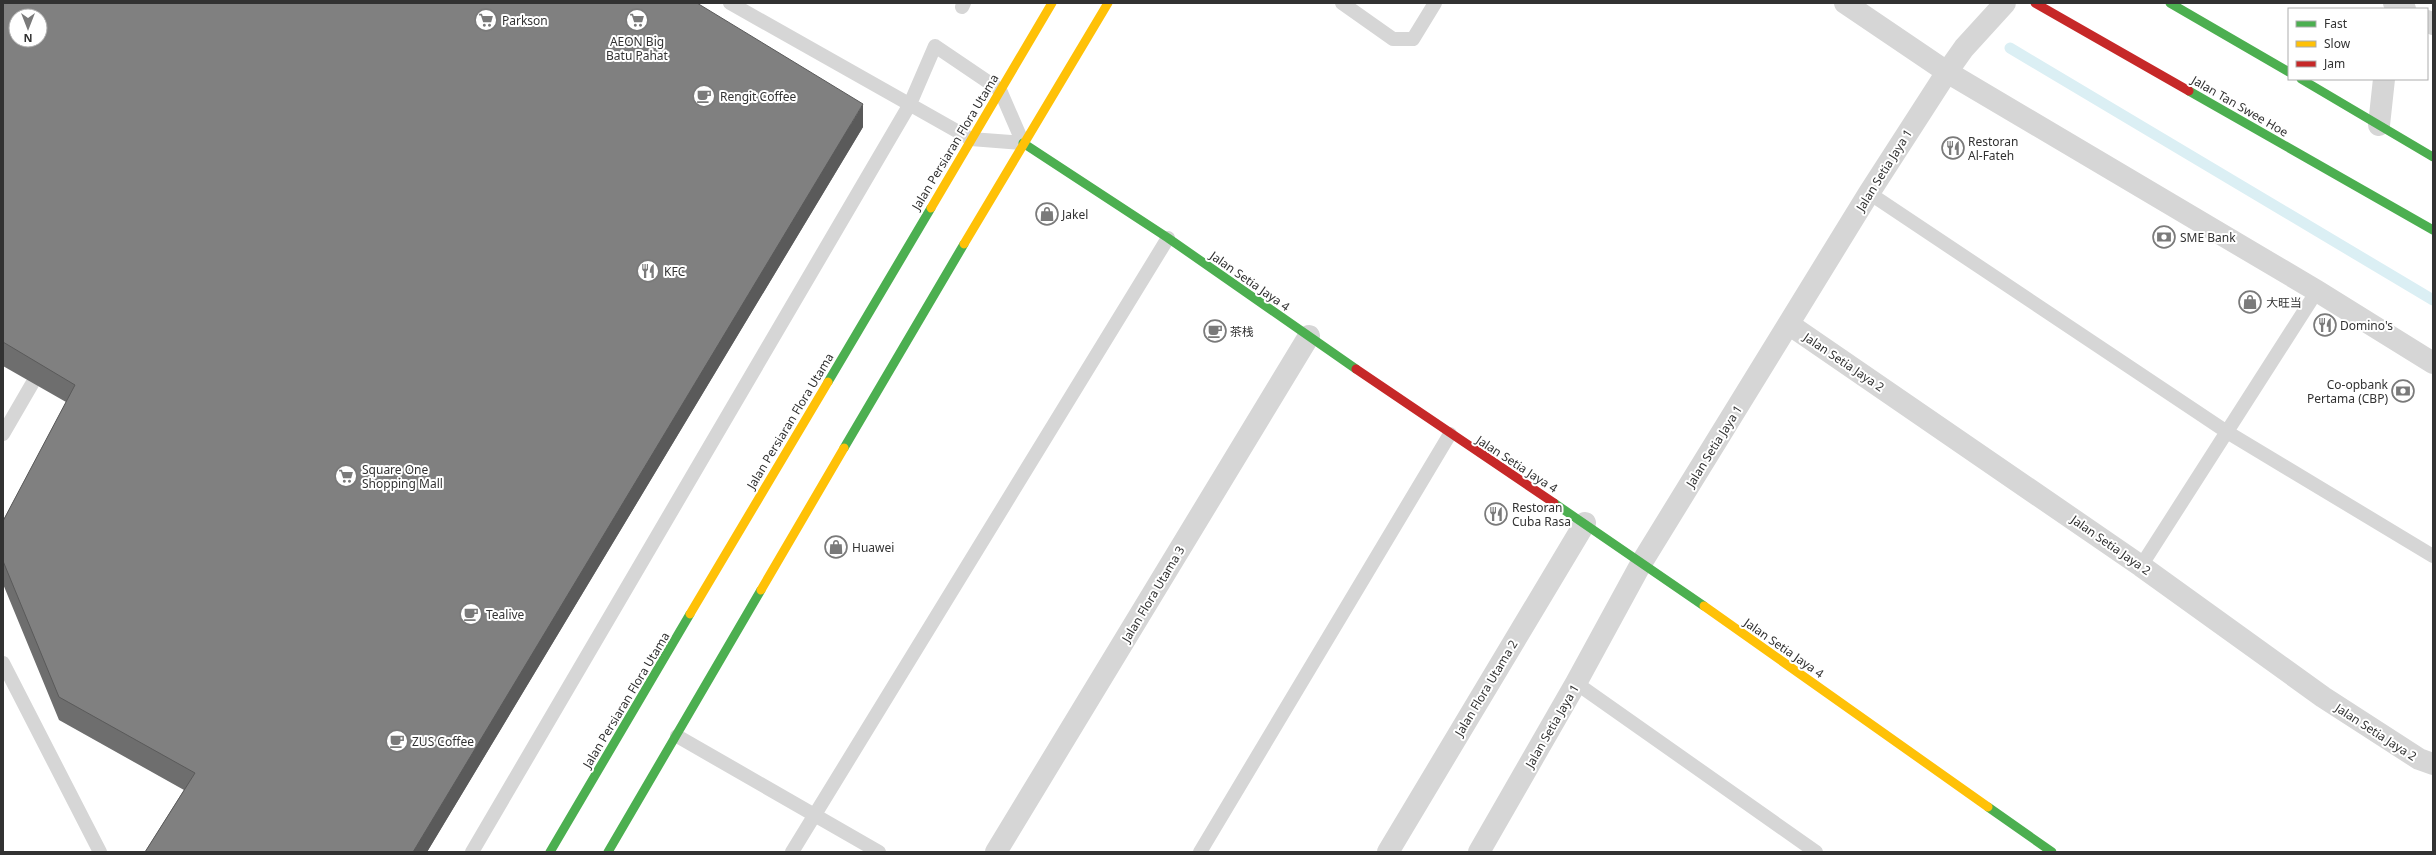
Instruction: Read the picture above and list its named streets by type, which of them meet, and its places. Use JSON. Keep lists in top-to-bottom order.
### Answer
{
  "streets": {
    "street": [
      "Jalan Tan Swee Hoe",
      "Jalan Persiaran Flora Utama",
      "Jalan Setia Jaya 1",
      "Jalan Setia Jaya 4",
      "Jalan Setia Jaya 2",
      "Jalan Flora Utama 3",
      "Jalan Flora Utama 2"
    ]
  },
  "crossings": [
    ["Jalan Setia Jaya 1", "Jalan Setia Jaya 4"],
    ["Jalan Setia Jaya 1", "Jalan Setia Jaya 2"],
    ["Jalan Setia Jaya 4", "Jalan Flora Utama 3"],
    ["Jalan Setia Jaya 4", "Jalan Flora Utama 2"]
  ],
  "places": {
    "supermarket": ["Parkson", "AEON Big Batu Pahat", "Square One Shopping Mall"],
    "cafe": [
      "Rengit Coffee",
      "茶栈",
      "Tealive",
      "ZUS Coffee"
    ],
    "restaurant": [
      "Restoran Al-Fateh",
      "KFC",
      "Domino's",
      "Restoran Cuba Rasa"
    ],
    "shop": ["Jakel", "大旺当", "Huawei"],
    "bank": ["SME Bank", "Co-opbank Pertama (CBP)"]
  },
  "legend": ["Fast", "Slow", "Jam"],
  "north": "bottom"
}
